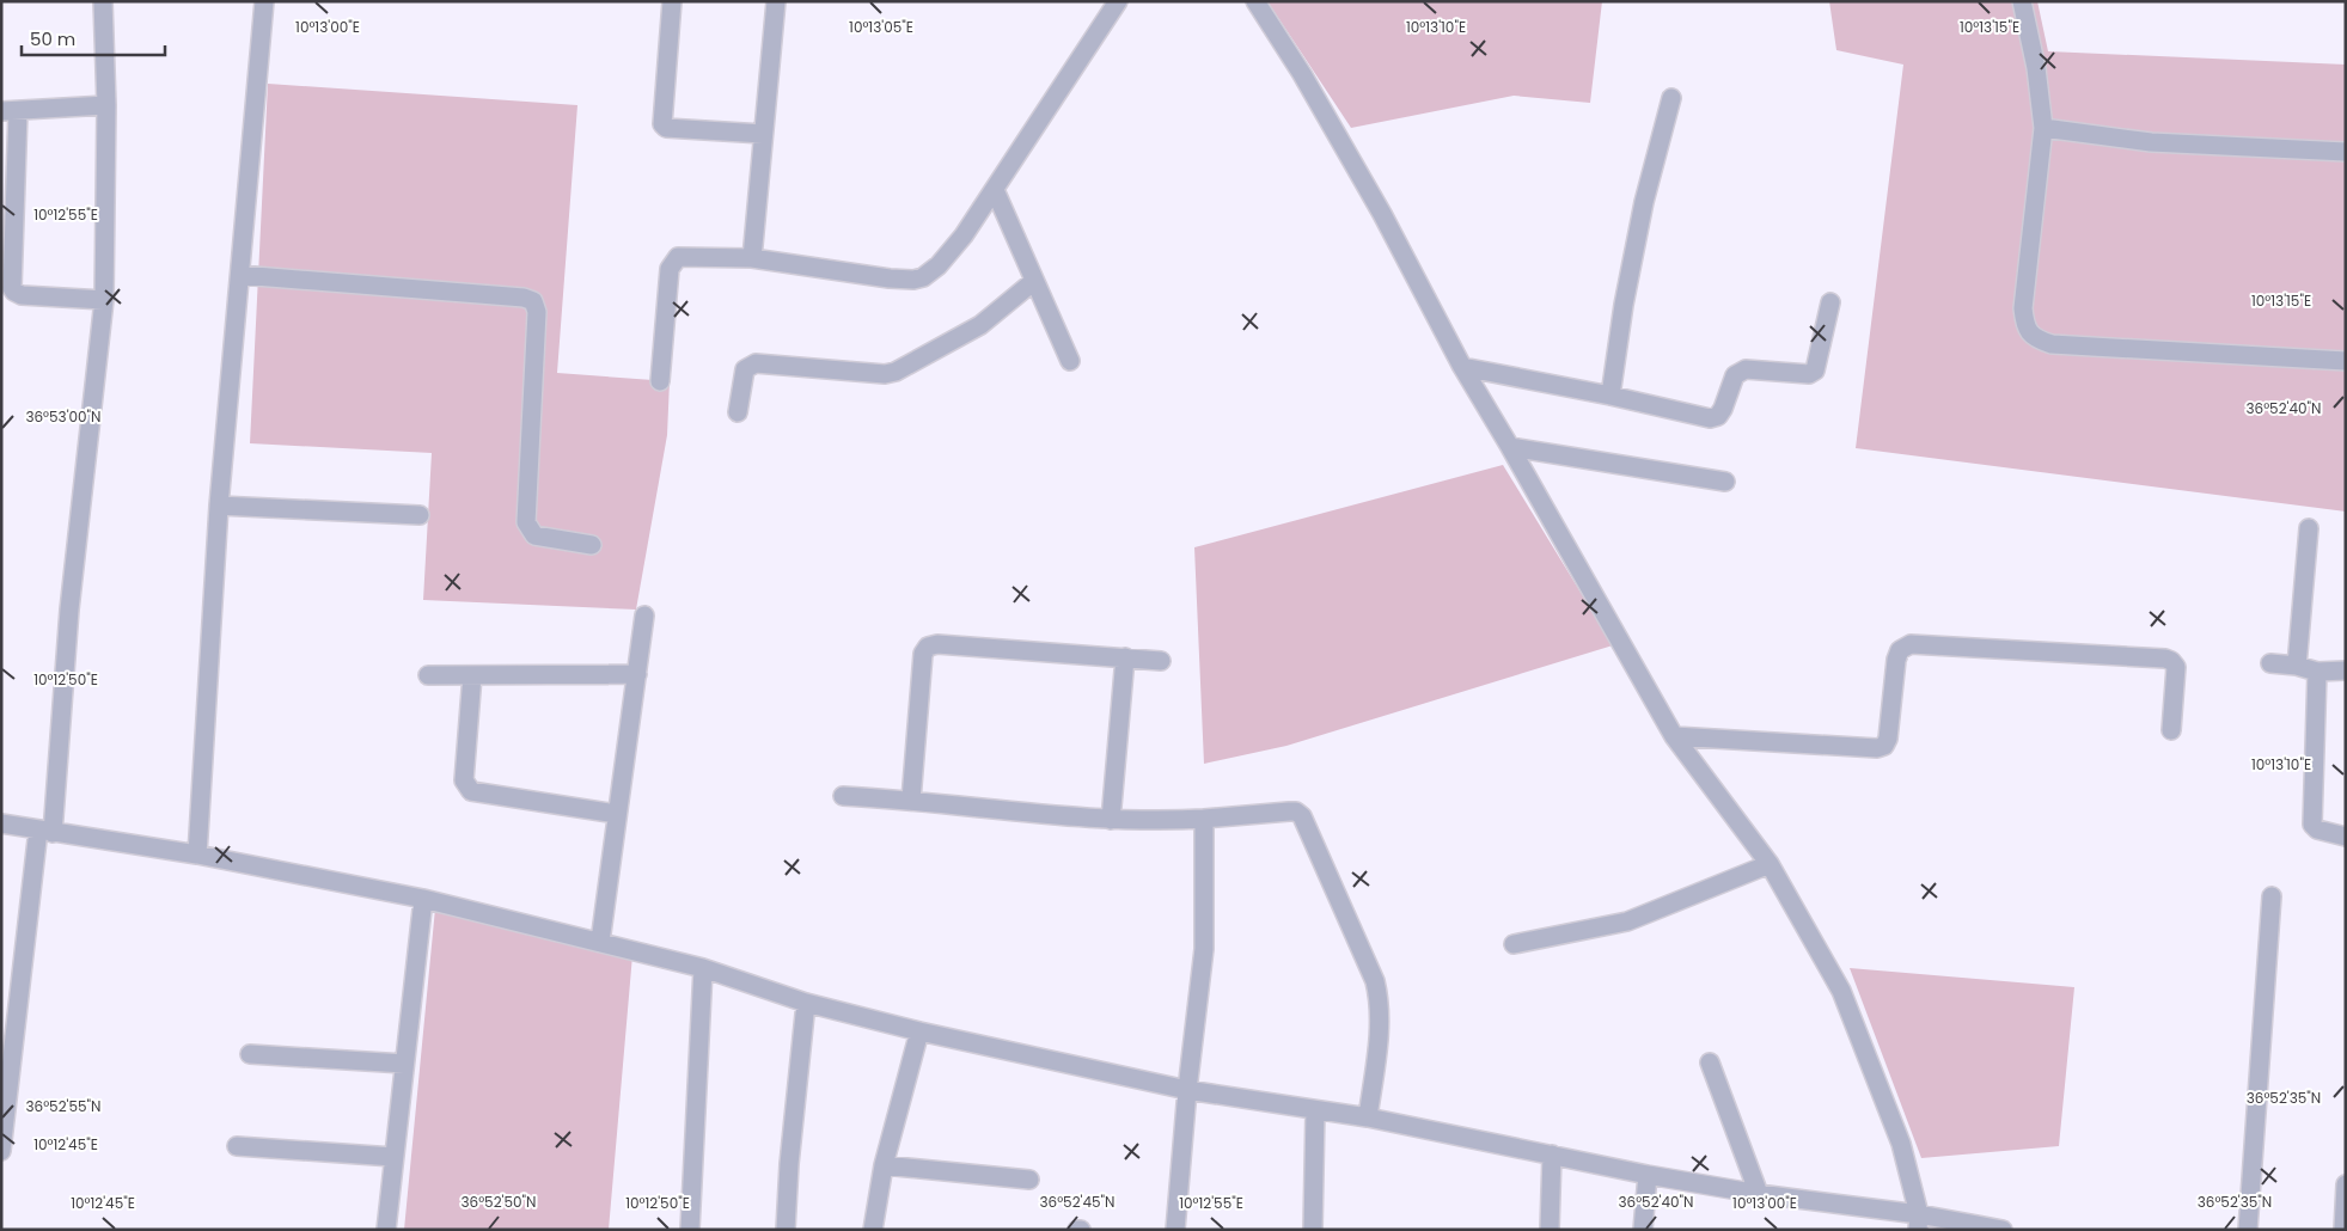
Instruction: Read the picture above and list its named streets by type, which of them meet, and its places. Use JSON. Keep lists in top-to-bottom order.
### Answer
{
  "scale_bar": "50 m",
  "coordinates": [
    "10°13'10\"E",
    "10°13'00\"E",
    "10°13'05\"E",
    "10°13'15\"E",
    "10°12'55\"E",
    "36°52'40\"N",
    "36°53'00\"N",
    "10°12'50\"E",
    "36°52'35\"N",
    "36°52'55\"N",
    "10°12'45\"E",
    "36°52'50\"N",
    "36°52'45\"N"
  ]
}
